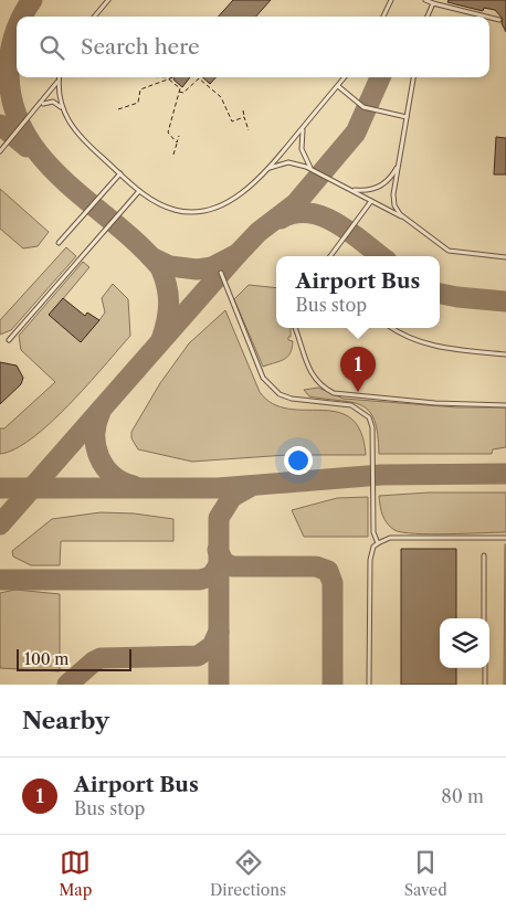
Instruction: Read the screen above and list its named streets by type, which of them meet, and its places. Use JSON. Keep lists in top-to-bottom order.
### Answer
{
  "scale_bar": "100 m",
  "page": {
    "search": "Search here",
    "popup": ["Airport Bus", "Bus stop"],
    "pins": "1",
    "scale": "100 m",
    "heading": "Nearby",
    "list": [
      {
        "mark": "1",
        "name": "Airport Bus",
        "note": "Bus stop",
        "value": "80 m"
      }
    ],
    "nav": ["Map", "Directions", "Saved"]
  }
}
